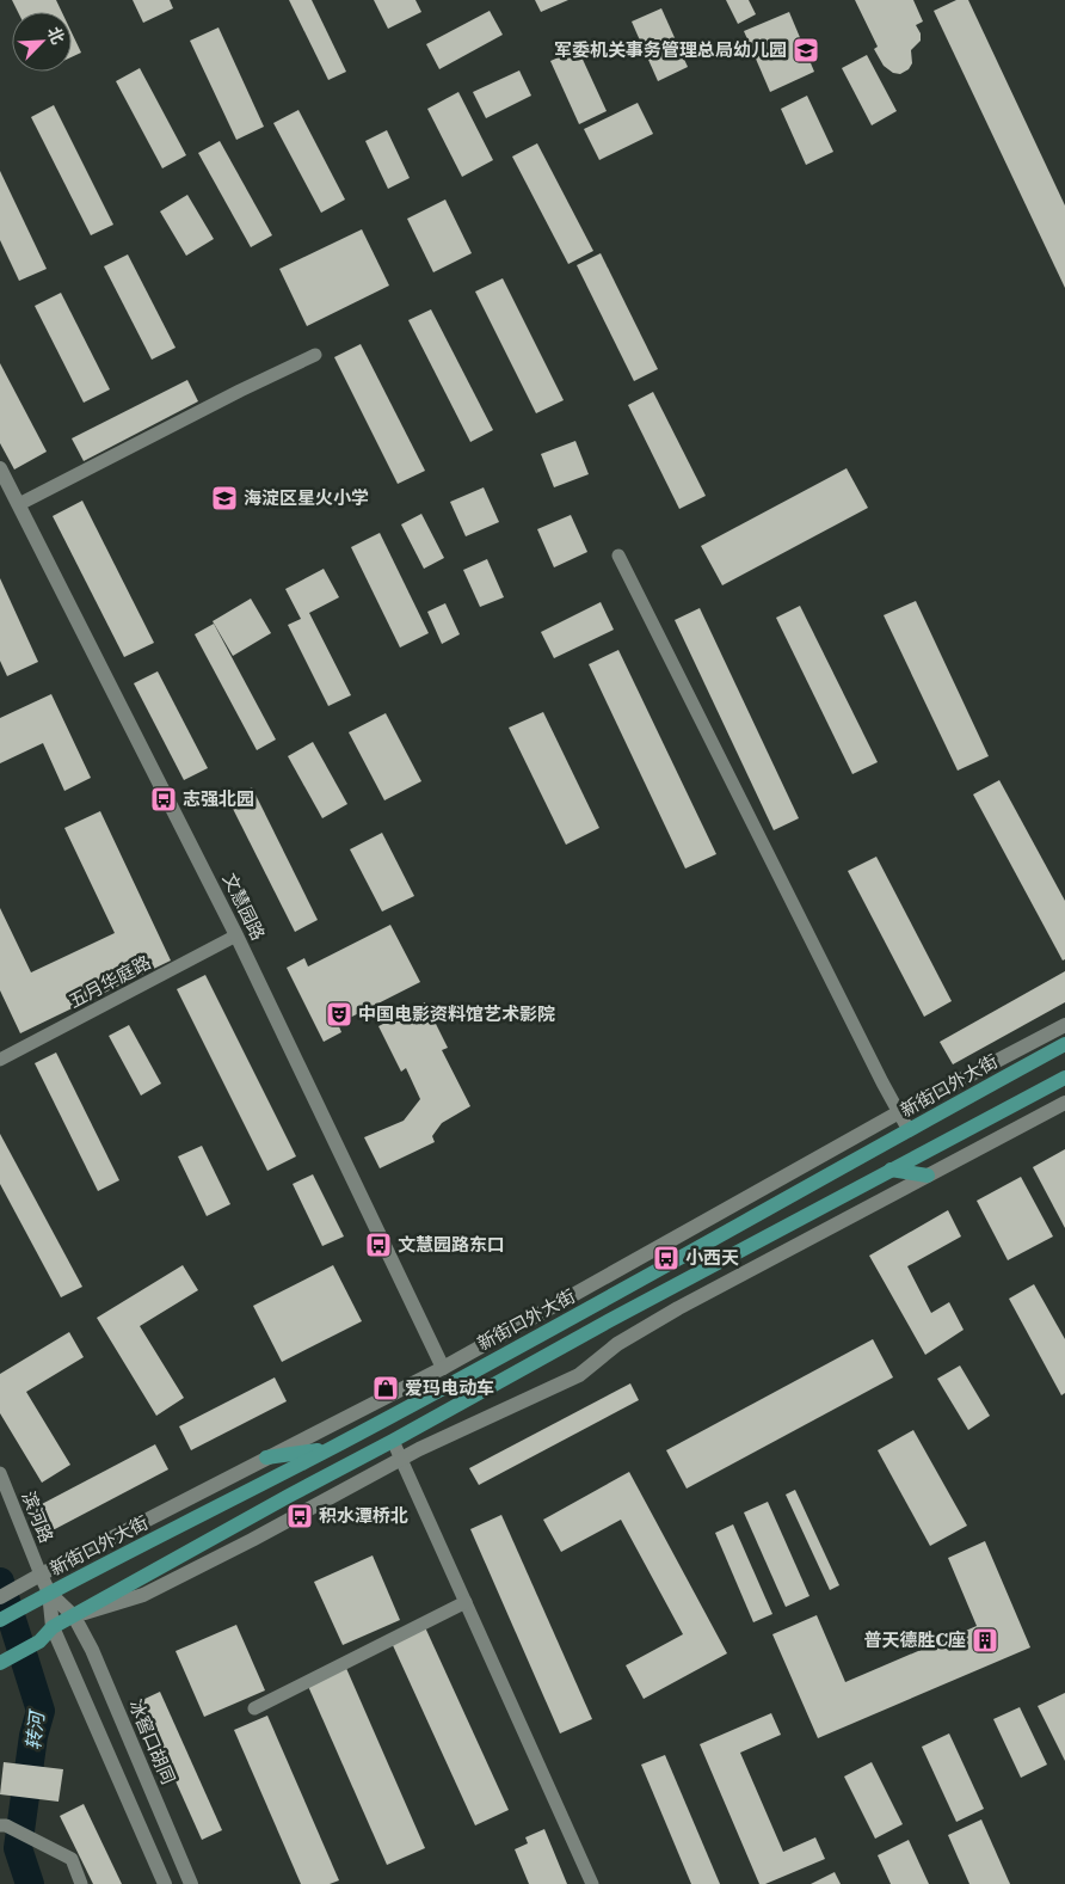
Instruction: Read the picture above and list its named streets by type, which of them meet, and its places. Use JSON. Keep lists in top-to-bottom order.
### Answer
{
  "streets": {
    "main road": ["新街口外大街"],
    "street": [
      "文慧园路",
      "五月华庭路",
      "滨河路",
      "冰窖口胡同"
    ]
  },
  "crossings": [
    ["文慧园路", "五月华庭路"],
    ["文慧园路", "新街口外大街"],
    ["新街口外大街", "滨河路"],
    ["新街口外大街", "冰窖口胡同"]
  ],
  "water": ["转河"],
  "places": {
    "school or university": ["军委机关事务管理总局幼儿园", "海淀区星火小学"],
    "bus stop": [
      "志强北园",
      "文慧园路东口",
      "小西天",
      "积水潭桥北"
    ],
    "theatre": ["中国电影资料馆艺术影院"],
    "shop": ["爱玛电动车"],
    "building": ["普天德胜C座"]
  },
  "north": "top right"
}
